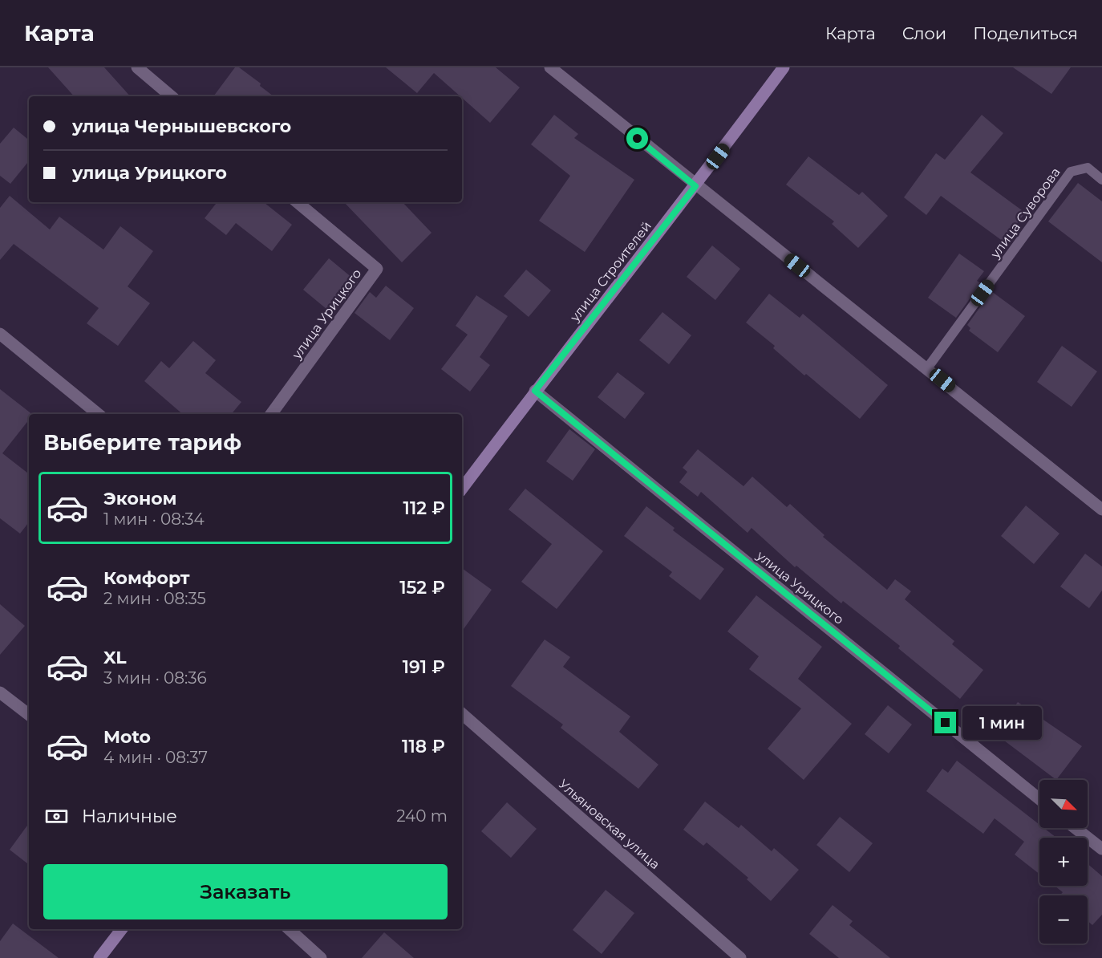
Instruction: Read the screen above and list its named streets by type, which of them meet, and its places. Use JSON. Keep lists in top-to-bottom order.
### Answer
{
  "streets": {
    "street": ["улица Строителей", "улица Урицкого", "Ульяновская улица"],
    "lane": ["улица Суворова"]
  },
  "crossings": [
    ["улица Строителей", "улица Урицкого"]
  ],
  "north": "bottom right",
  "page": {
    "header": "Карта",
    "nav": ["Карта", "Слои", "Поделиться"],
    "banner": ["улица Чернышевского", "улица Урицкого"],
    "heading": "Выберите тариф",
    "list": [
      {
        "name": "Эконом",
        "note": "1 мин · 08:34",
        "value": "112 ₽"
      },
      {
        "name": "Комфорт",
        "note": "2 мин · 08:35",
        "value": "152 ₽"
      },
      {
        "name": "XL",
        "note": "3 мин · 08:36",
        "value": "191 ₽"
      },
      {
        "name": "Moto",
        "note": "4 мин · 08:37",
        "value": "118 ₽"
      }
    ],
    "bubble": "1 мин",
    "map_buttons": ["+", "−"],
    "pay": ["Наличные", "240 m"],
    "buttons": "Заказать"
  }
}
